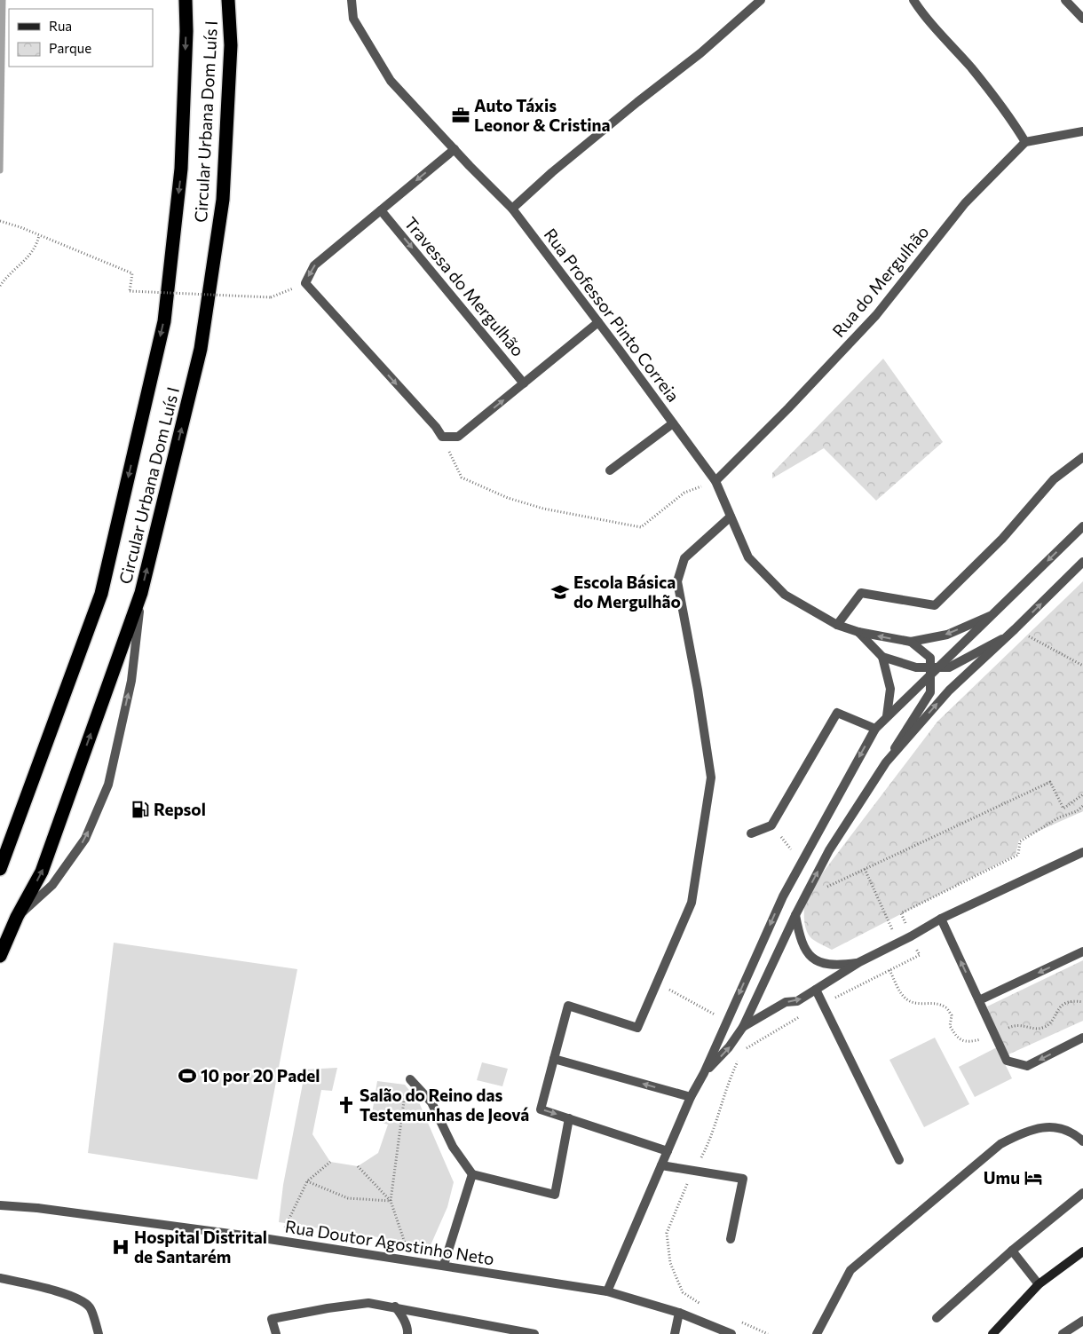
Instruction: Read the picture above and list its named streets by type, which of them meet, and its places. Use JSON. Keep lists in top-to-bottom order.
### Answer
{
  "streets": {
    "highway": ["Circular Urbana Dom Luís I"],
    "street": [
      "Rua do Mergulhão",
      "Travessa do Mergulhão",
      "Rua Professor Pinto Correia",
      "Rua Doutor Agostinho Neto"
    ]
  },
  "crossings": [
    ["Rua do Mergulhão", "Rua Professor Pinto Correia"]
  ],
  "one_way": ["Travessa do Mergulhão"],
  "places": {
    "office": ["Auto Táxis Leonor & Cristina"],
    "school or university": ["Escola Básica do Mergulhão"],
    "fuel station": ["Repsol"],
    "sports": ["10 por 20 Padel"],
    "church": ["Salão do Reino das Testemunhas de Jeová"],
    "hotel": ["Umu"],
    "hospital": ["Hospital Distrital de Santarém"]
  },
  "legend": ["Rua", "Parque"]
}
